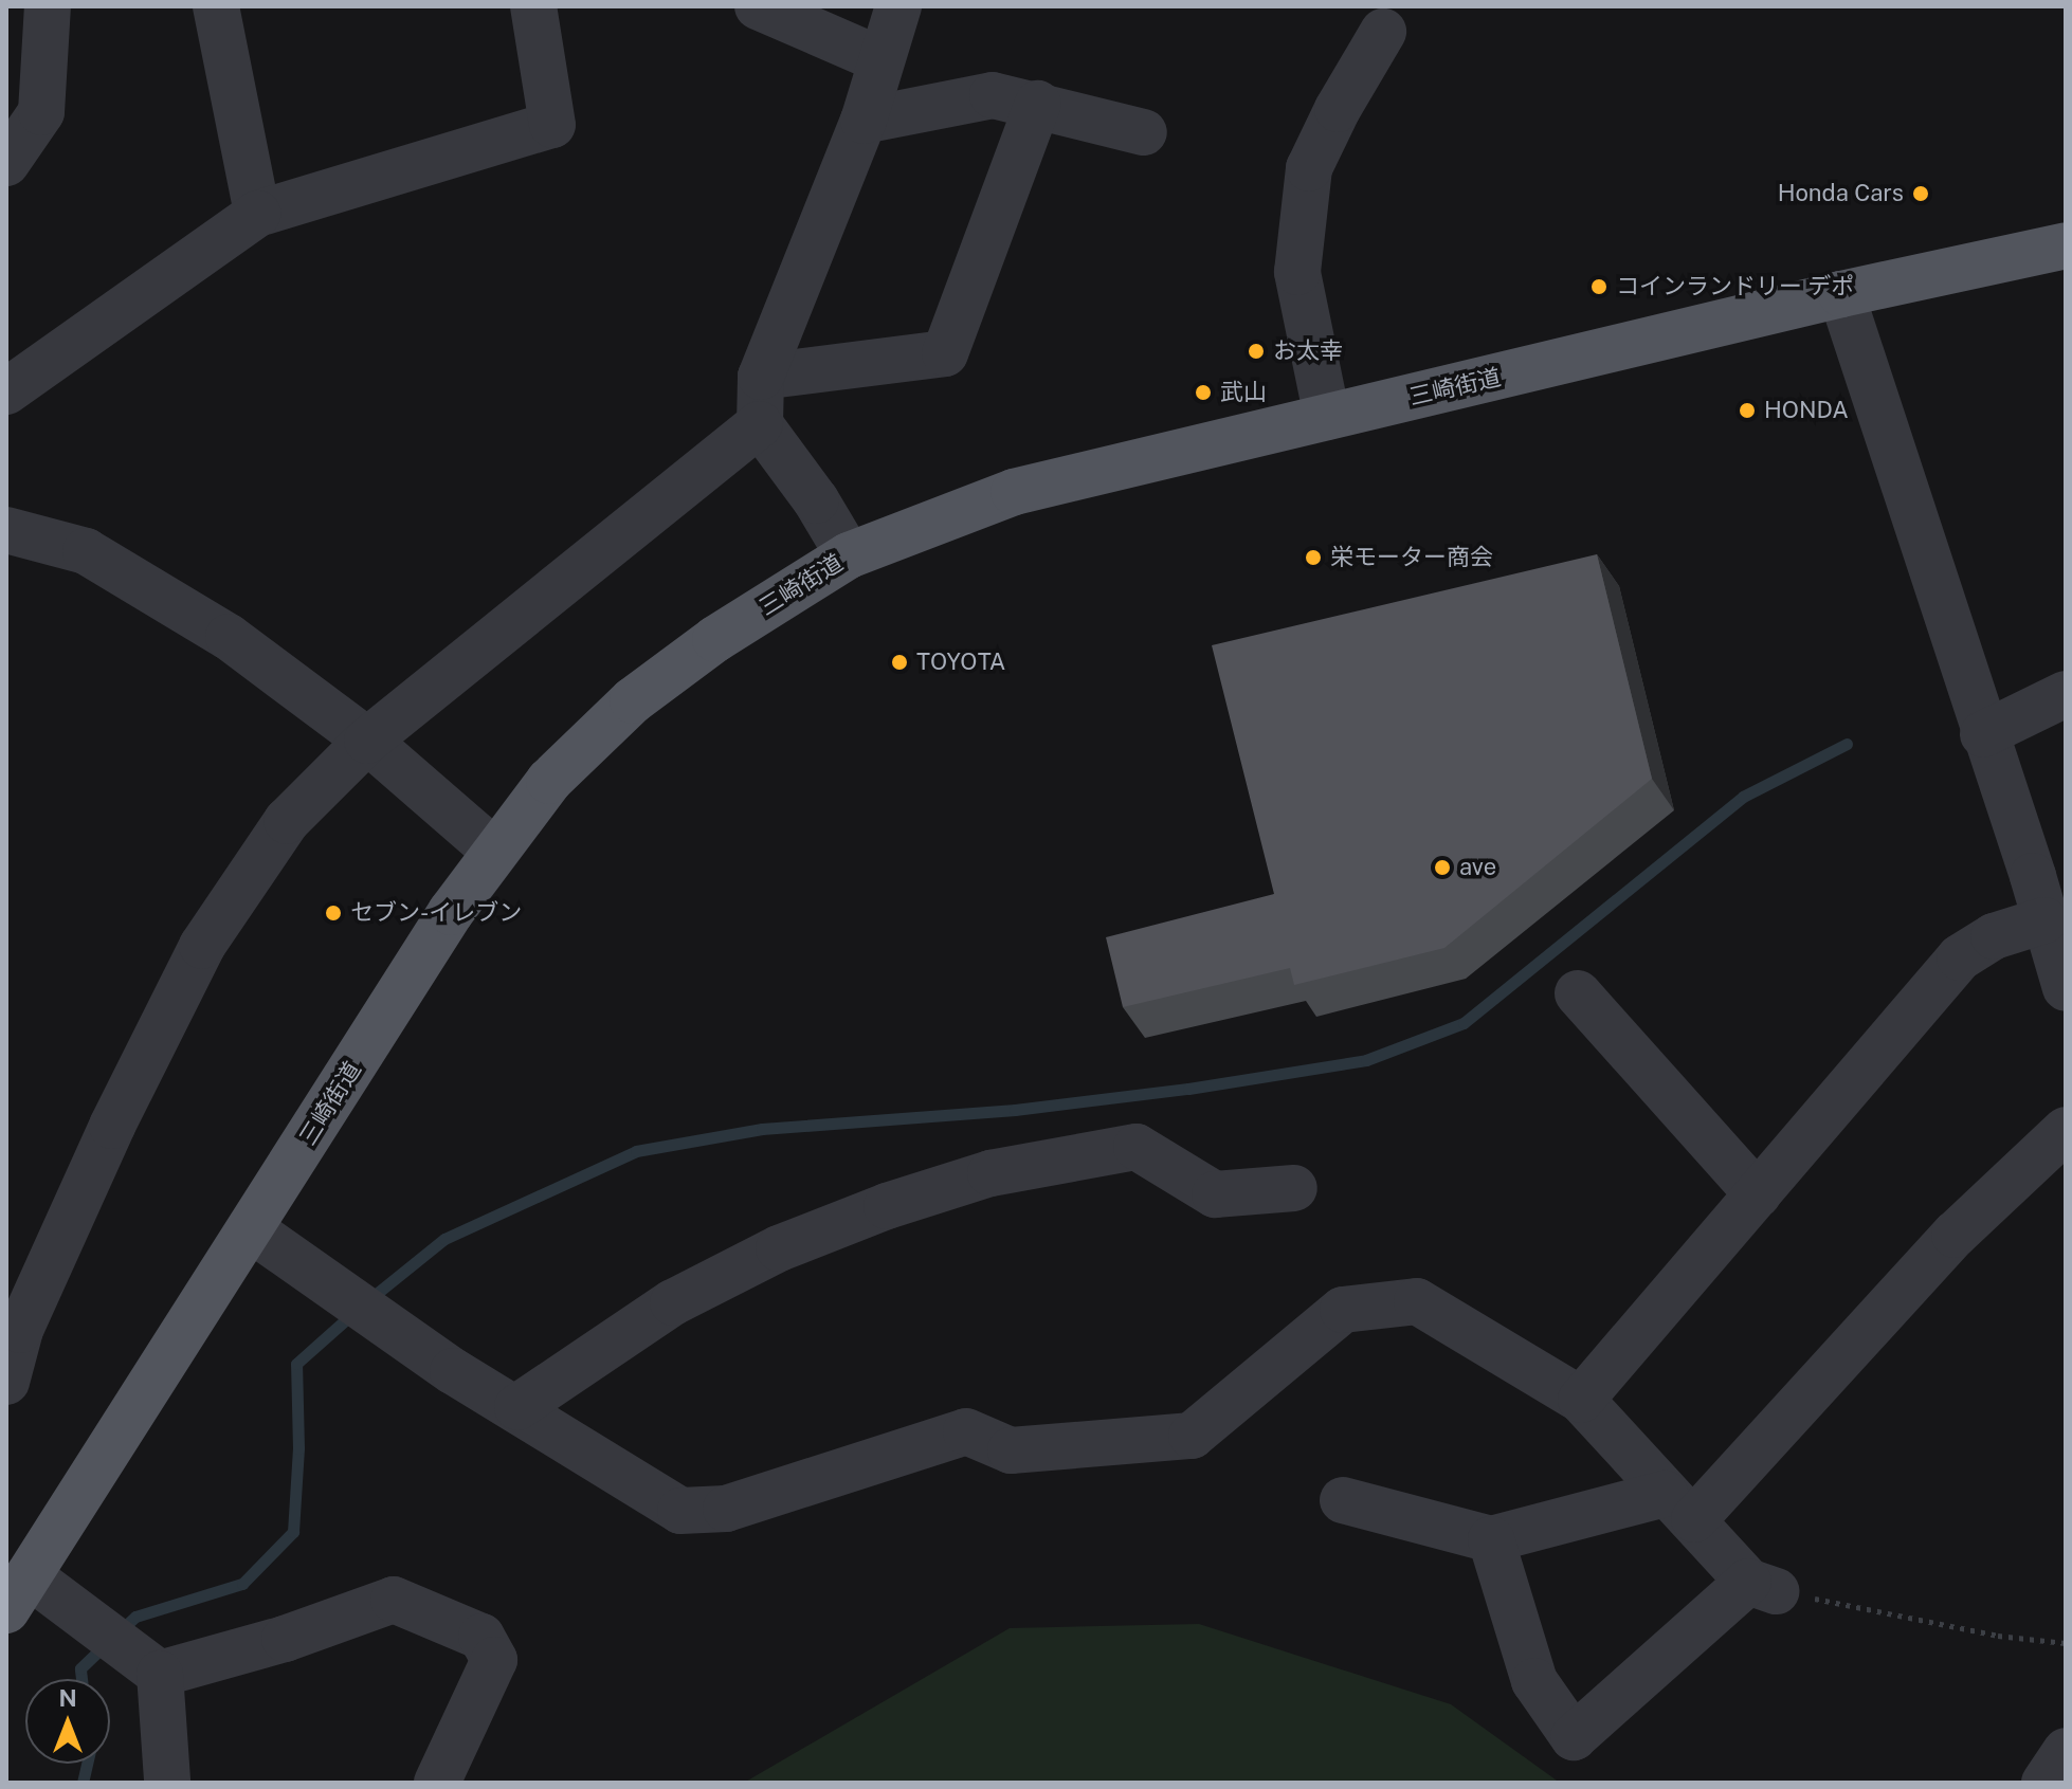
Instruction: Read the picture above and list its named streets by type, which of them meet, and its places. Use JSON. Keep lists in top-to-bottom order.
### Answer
{
  "streets": {
    "main road": ["三崎街道"]
  },
  "places": [
    "Honda Cars",
    "コインランドリー デポ",
    "お太幸",
    "武山",
    "HONDA",
    "栄モーター商会",
    "TOYOTA",
    "ave",
    "セブン-イレブン"
  ],
  "north": "top"
}
